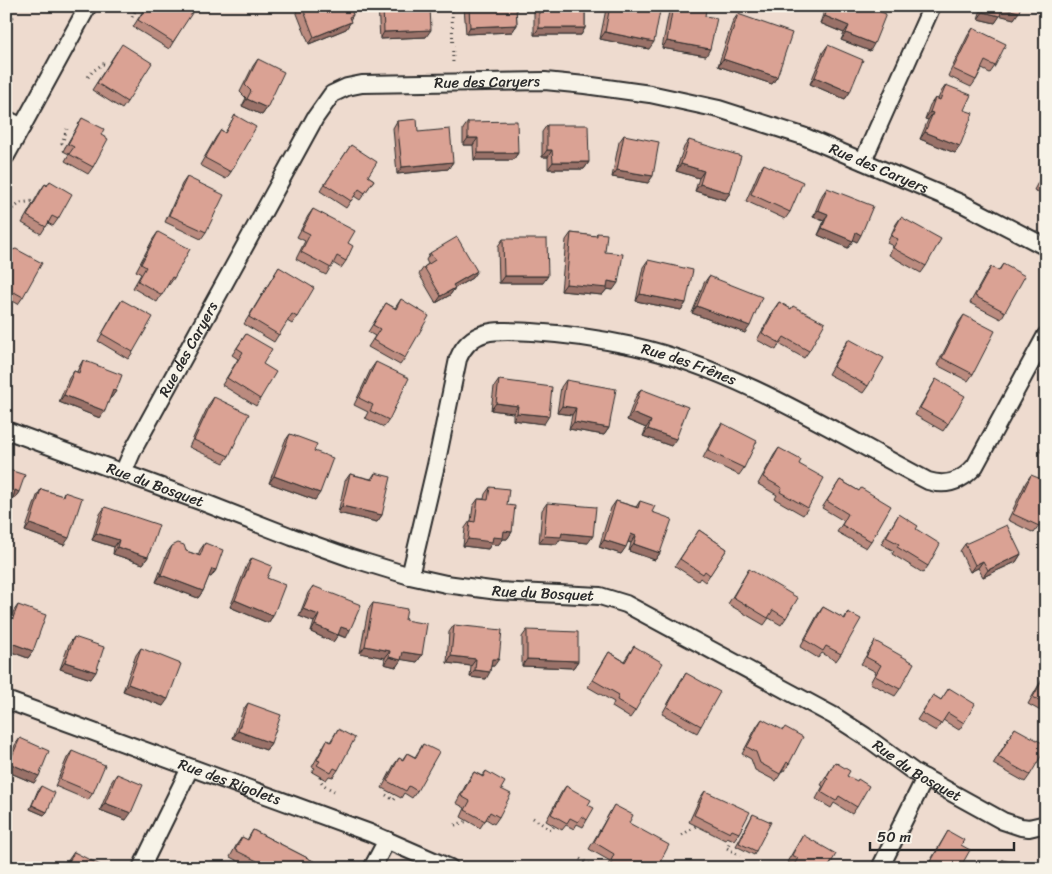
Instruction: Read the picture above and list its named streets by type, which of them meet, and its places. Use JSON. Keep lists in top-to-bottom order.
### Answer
{
  "streets": {
    "street": [
      "Rue des Caryers",
      "Rue des Frênes",
      "Rue du Bosquet",
      "Rue des Rigolets"
    ]
  },
  "crossings": [
    ["Rue des Caryers", "Rue du Bosquet"],
    ["Rue des Frênes", "Rue du Bosquet"]
  ],
  "scale_bar": "50 m"
}
